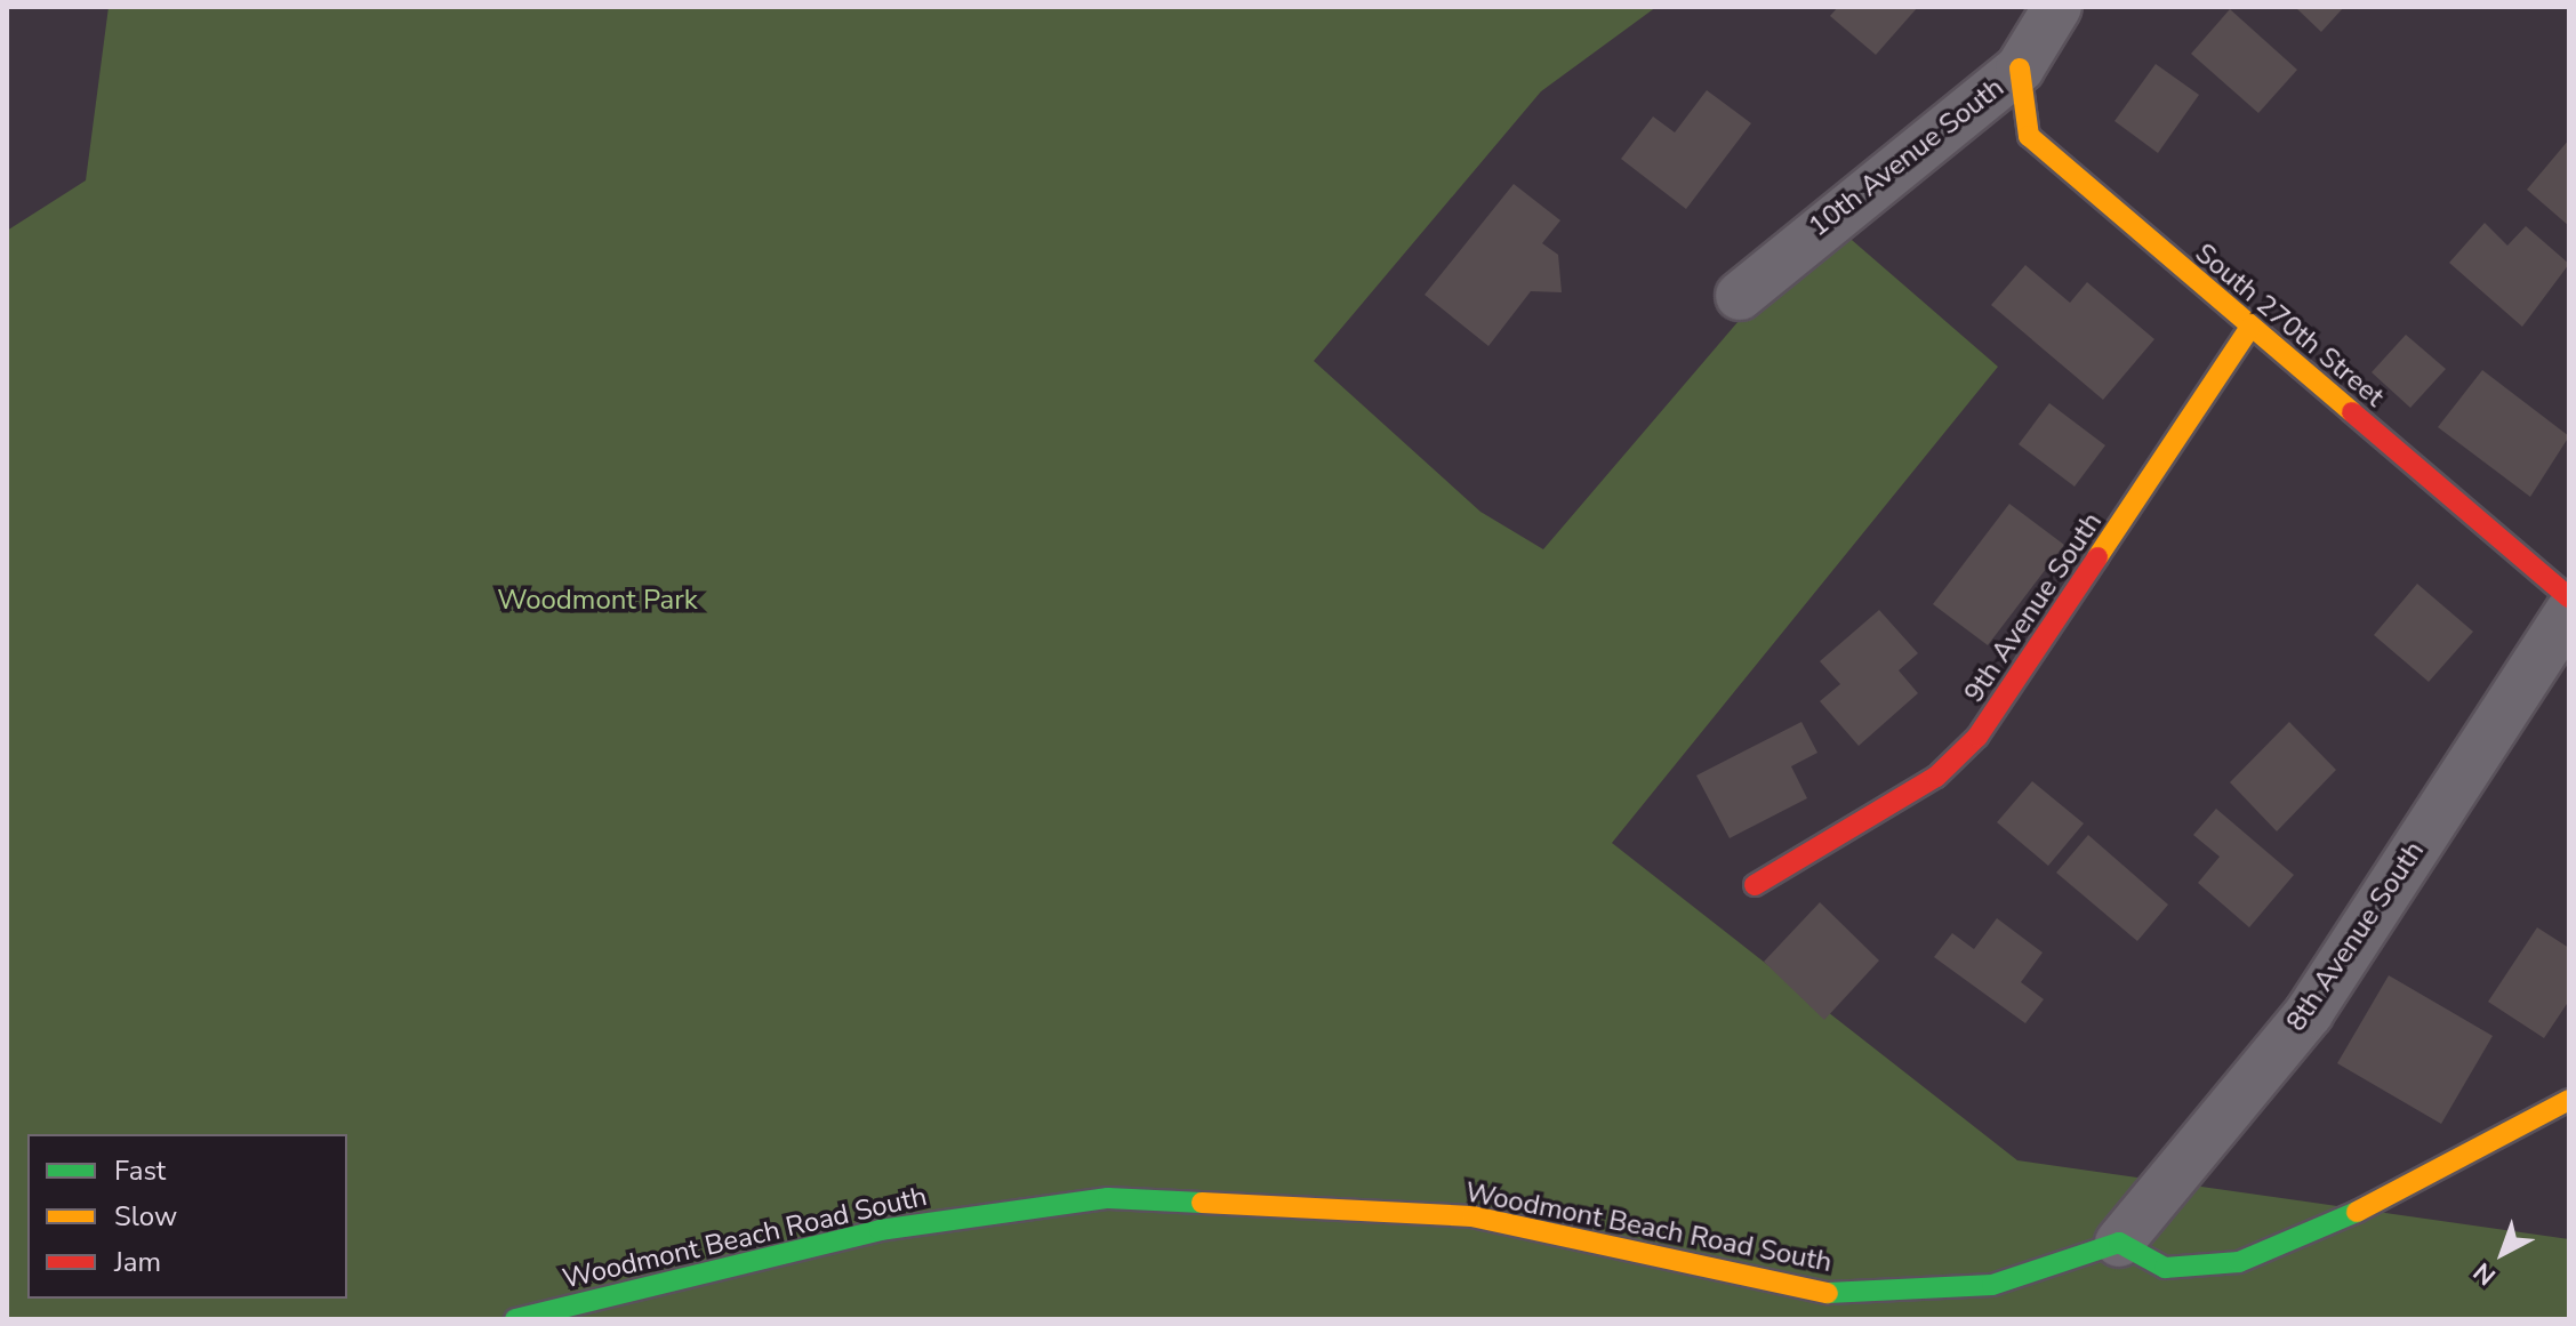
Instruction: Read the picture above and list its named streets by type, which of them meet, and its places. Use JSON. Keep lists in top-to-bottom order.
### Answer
{
  "streets": {
    "street": [
      "10th Avenue South",
      "South 270th Street",
      "9th Avenue South",
      "8th Avenue South",
      "Woodmont Beach Road South"
    ]
  },
  "crossings": [
    ["10th Avenue South", "South 270th Street"],
    ["South 270th Street", "9th Avenue South"],
    ["8th Avenue South", "Woodmont Beach Road South"]
  ],
  "parks": ["Woodmont Park"],
  "legend": ["Fast", "Slow", "Jam"],
  "north": "bottom left"
}
